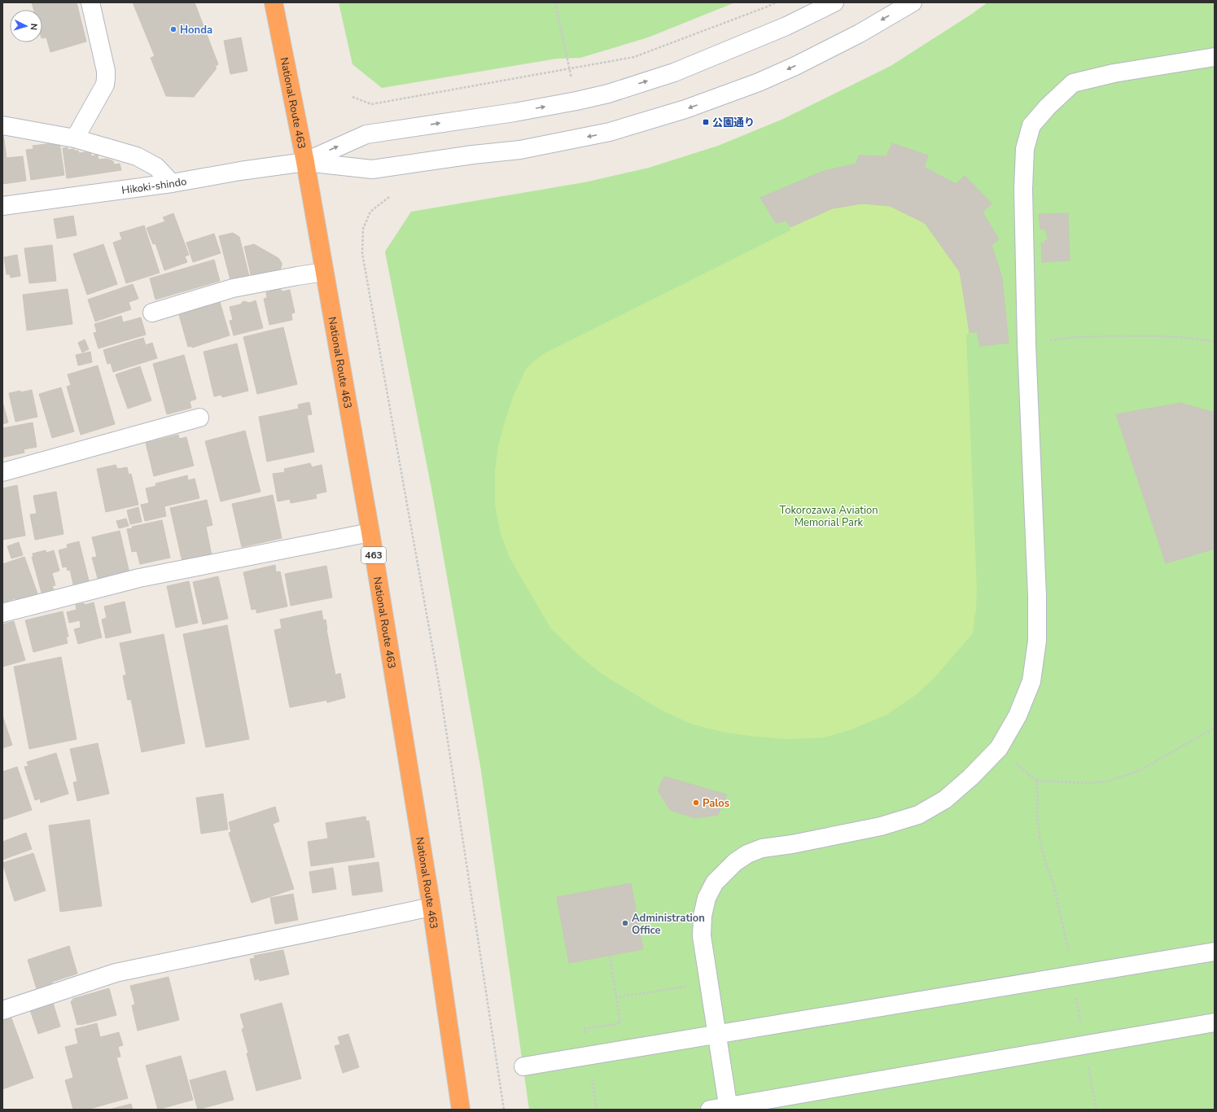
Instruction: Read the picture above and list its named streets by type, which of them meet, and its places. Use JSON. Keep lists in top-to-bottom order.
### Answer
{
  "streets": {
    "highway": ["National Route 463", "463"],
    "street": ["Hikoki-shindo"]
  },
  "crossings": [
    ["National Route 463", "Hikoki-shindo"]
  ],
  "parks": ["Tokorozawa Aviation Memorial Park"],
  "places": {
    "other": ["Honda", "Palos", "Administration Office"],
    "transit": ["公園通り"]
  },
  "north": "right"
}
